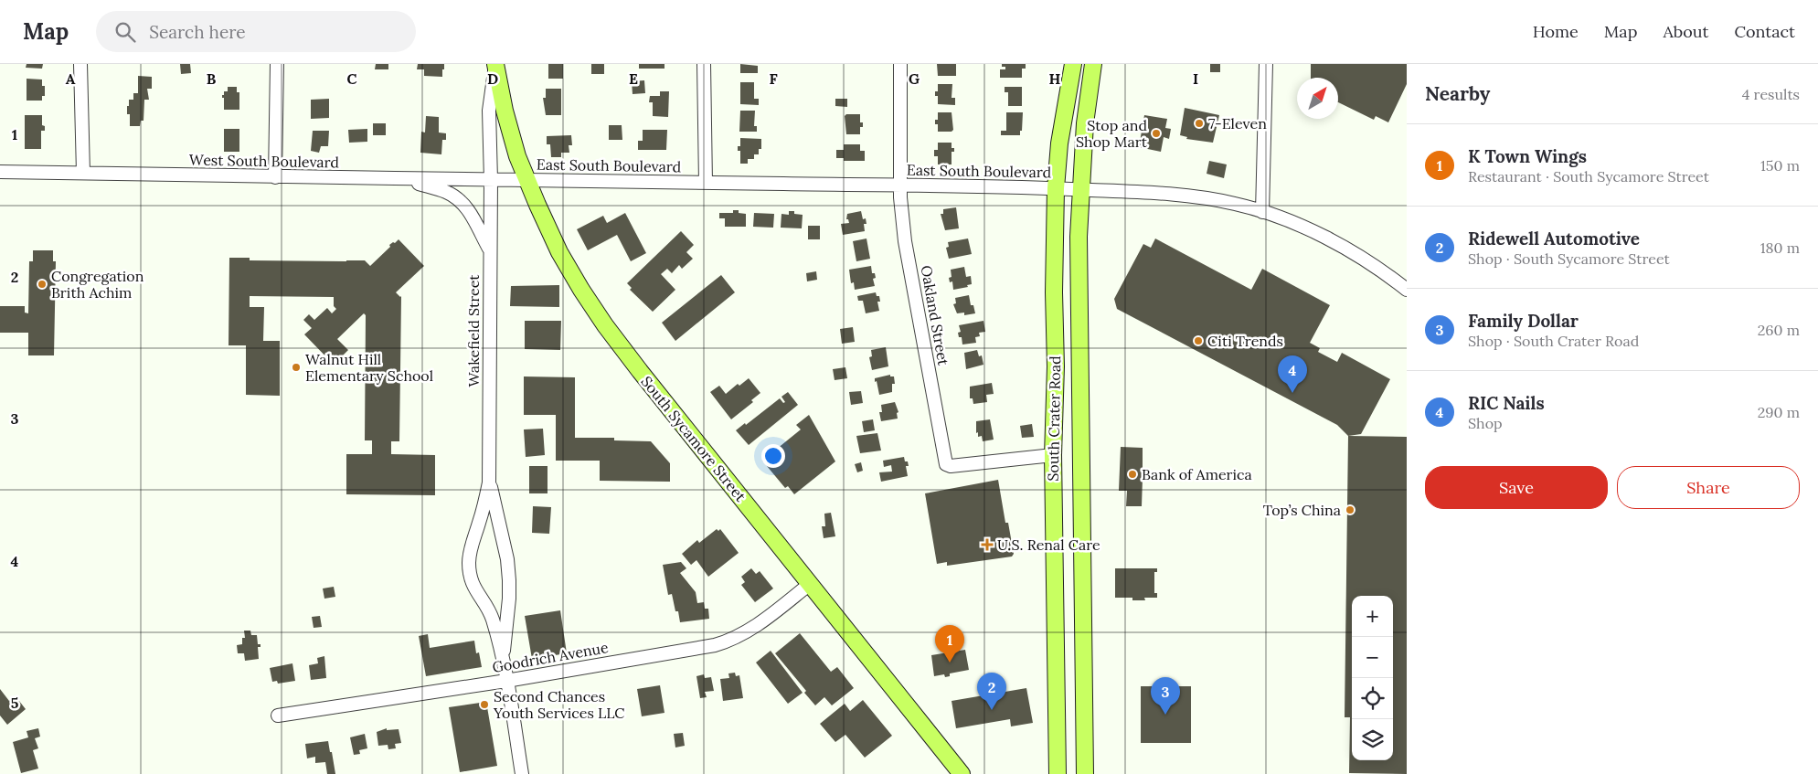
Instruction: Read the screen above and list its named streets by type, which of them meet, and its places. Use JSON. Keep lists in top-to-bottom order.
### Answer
{
  "streets": {
    "main road": ["South Crater Road", "South Sycamore Street"],
    "street": [
      "West South Boulevard",
      "East South Boulevard",
      "Oakland Street",
      "Wakefield Street",
      "Goodrich Avenue"
    ]
  },
  "crossings": [
    ["West South Boulevard", "East South Boulevard"],
    ["West South Boulevard", "Wakefield Street"],
    ["West South Boulevard", "South Sycamore Street"],
    ["East South Boulevard", "Oakland Street"],
    ["East South Boulevard", "South Crater Road"],
    ["East South Boulevard", "South Sycamore Street"],
    ["Oakland Street", "South Crater Road"],
    ["Wakefield Street", "South Sycamore Street"],
    ["Wakefield Street", "Goodrich Avenue"],
    ["South Sycamore Street", "Goodrich Avenue"]
  ],
  "places": {
    "other": [
      "7-Eleven",
      "Stop and Shop Mart",
      "Congregation Brith Achim",
      "Citi Trends",
      "Walnut Hill Elementary School",
      "Bank of America",
      "Top’s China",
      "Second Chances Youth Services LLC"
    ],
    "health": ["U.S. Renal Care"]
  },
  "north": "top right",
  "page": {
    "header": "Map",
    "search": "Search here",
    "nav": [
      "Home",
      "Map",
      "About",
      "Contact"
    ],
    "heading": ["Nearby", "4 results"],
    "list": [
      {
        "mark": "1",
        "name": "K Town Wings",
        "note": "Restaurant · South Sycamore Street",
        "value": "150 m"
      },
      {
        "mark": "2",
        "name": "Ridewell Automotive",
        "note": "Shop · South Sycamore Street",
        "value": "180 m"
      },
      {
        "mark": "3",
        "name": "Family Dollar",
        "note": "Shop · South Crater Road",
        "value": "260 m"
      },
      {
        "mark": "4",
        "name": "RIC Nails",
        "note": "Shop",
        "value": "290 m"
      }
    ],
    "pins": [
      "4",
      "1",
      "2",
      "3"
    ],
    "buttons": ["Save", "Share"],
    "map_buttons": ["+", "−"]
  },
  "grid": {
    "columns": [
      "A",
      "B",
      "C",
      "D",
      "E",
      "F",
      "G",
      "H",
      "I"
    ],
    "rows": [
      "1",
      "2",
      "3",
      "4",
      "5"
    ]
  }
}
